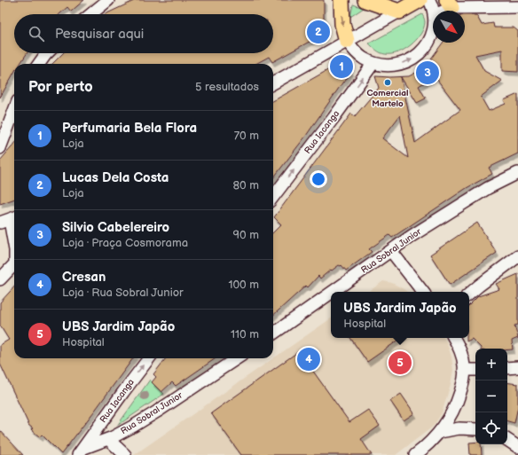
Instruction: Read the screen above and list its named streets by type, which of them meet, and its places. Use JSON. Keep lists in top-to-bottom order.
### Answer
{
  "streets": {
    "street": ["Rua Iacanga", "Rua Sobral Junior"]
  },
  "crossings": [
    ["Rua Iacanga", "Rua Sobral Junior"]
  ],
  "one_way": ["Rua Iacanga"],
  "places": ["Comercial Martelo"],
  "north": "bottom right",
  "page": {
    "search": "Pesquisar aqui",
    "pins": [
      "2",
      "1",
      "3",
      "4",
      "5"
    ],
    "heading": ["Por perto", "5 resultados"],
    "list": [
      {
        "mark": "1",
        "name": "Perfumaria Bela Flora",
        "note": "Loja",
        "value": "70 m"
      },
      {
        "mark": "2",
        "name": "Lucas Dela Costa",
        "note": "Loja",
        "value": "80 m"
      },
      {
        "mark": "3",
        "name": "Silvio Cabelereiro",
        "note": "Loja · Praça Cosmorama",
        "value": "90 m"
      },
      {
        "mark": "4",
        "name": "Cresan",
        "note": "Loja · Rua Sobral Junior",
        "value": "100 m"
      },
      {
        "mark": "5",
        "name": "UBS Jardim Japão",
        "note": "Hospital",
        "value": "110 m"
      }
    ],
    "popup": ["UBS Jardim Japão", "Hospital"],
    "map_buttons": ["+", "−"]
  }
}
